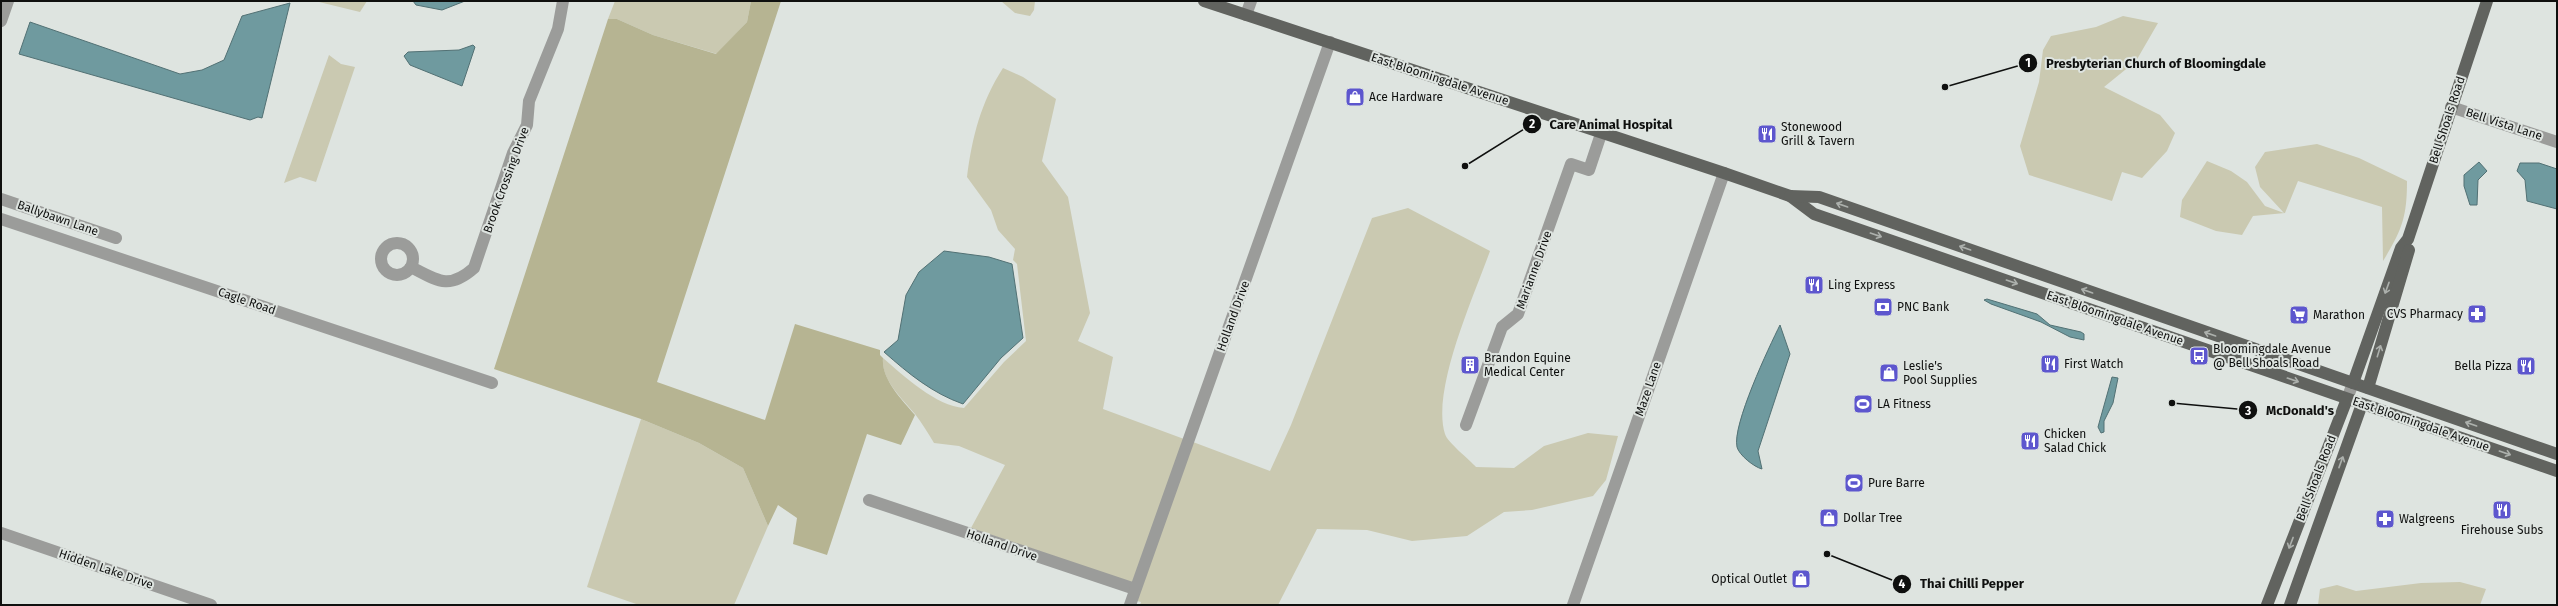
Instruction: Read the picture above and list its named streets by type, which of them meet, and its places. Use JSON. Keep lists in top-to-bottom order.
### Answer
{
  "streets": {
    "main road": ["East Bloomingdale Avenue", "Bell Shoals Road"],
    "street": [
      "Bell Vista Lane",
      "Brook Crossing Drive",
      "Ballybawn Lane",
      "Marianne Drive",
      "Cagle Road",
      "Holland Drive",
      "Maze Lane",
      "Hidden Lake Drive"
    ]
  },
  "crossings": [
    ["East Bloomingdale Avenue", "Bell Shoals Road"],
    ["East Bloomingdale Avenue", "Marianne Drive"],
    ["East Bloomingdale Avenue", "Holland Drive"],
    ["East Bloomingdale Avenue", "Maze Lane"],
    ["Bell Shoals Road", "Bell Vista Lane"]
  ],
  "places": {
    "other": [
      "Presbyterian Church of Bloomingdale",
      "Care Animal Hospital",
      "McDonald's",
      "Thai Chilli Pepper"
    ],
    "shop": [
      "Ace Hardware",
      "Leslie's Pool Supplies",
      "Dollar Tree",
      "Optical Outlet"
    ],
    "restaurant": [
      "Stonewood Grill & Tavern",
      "Ling Express",
      "First Watch",
      "Bella Pizza",
      "Chicken Salad Chick",
      "Firehouse Subs"
    ],
    "bank": ["PNC Bank"],
    "pharmacy": ["CVS Pharmacy", "Walgreens"],
    "supermarket": ["Marathon"],
    "bus stop": ["Bloomingdale Avenue @ Bell Shoals Road"],
    "building": ["Brandon Equine Medical Center"],
    "sports": ["LA Fitness", "Pure Barre"]
  }
}
